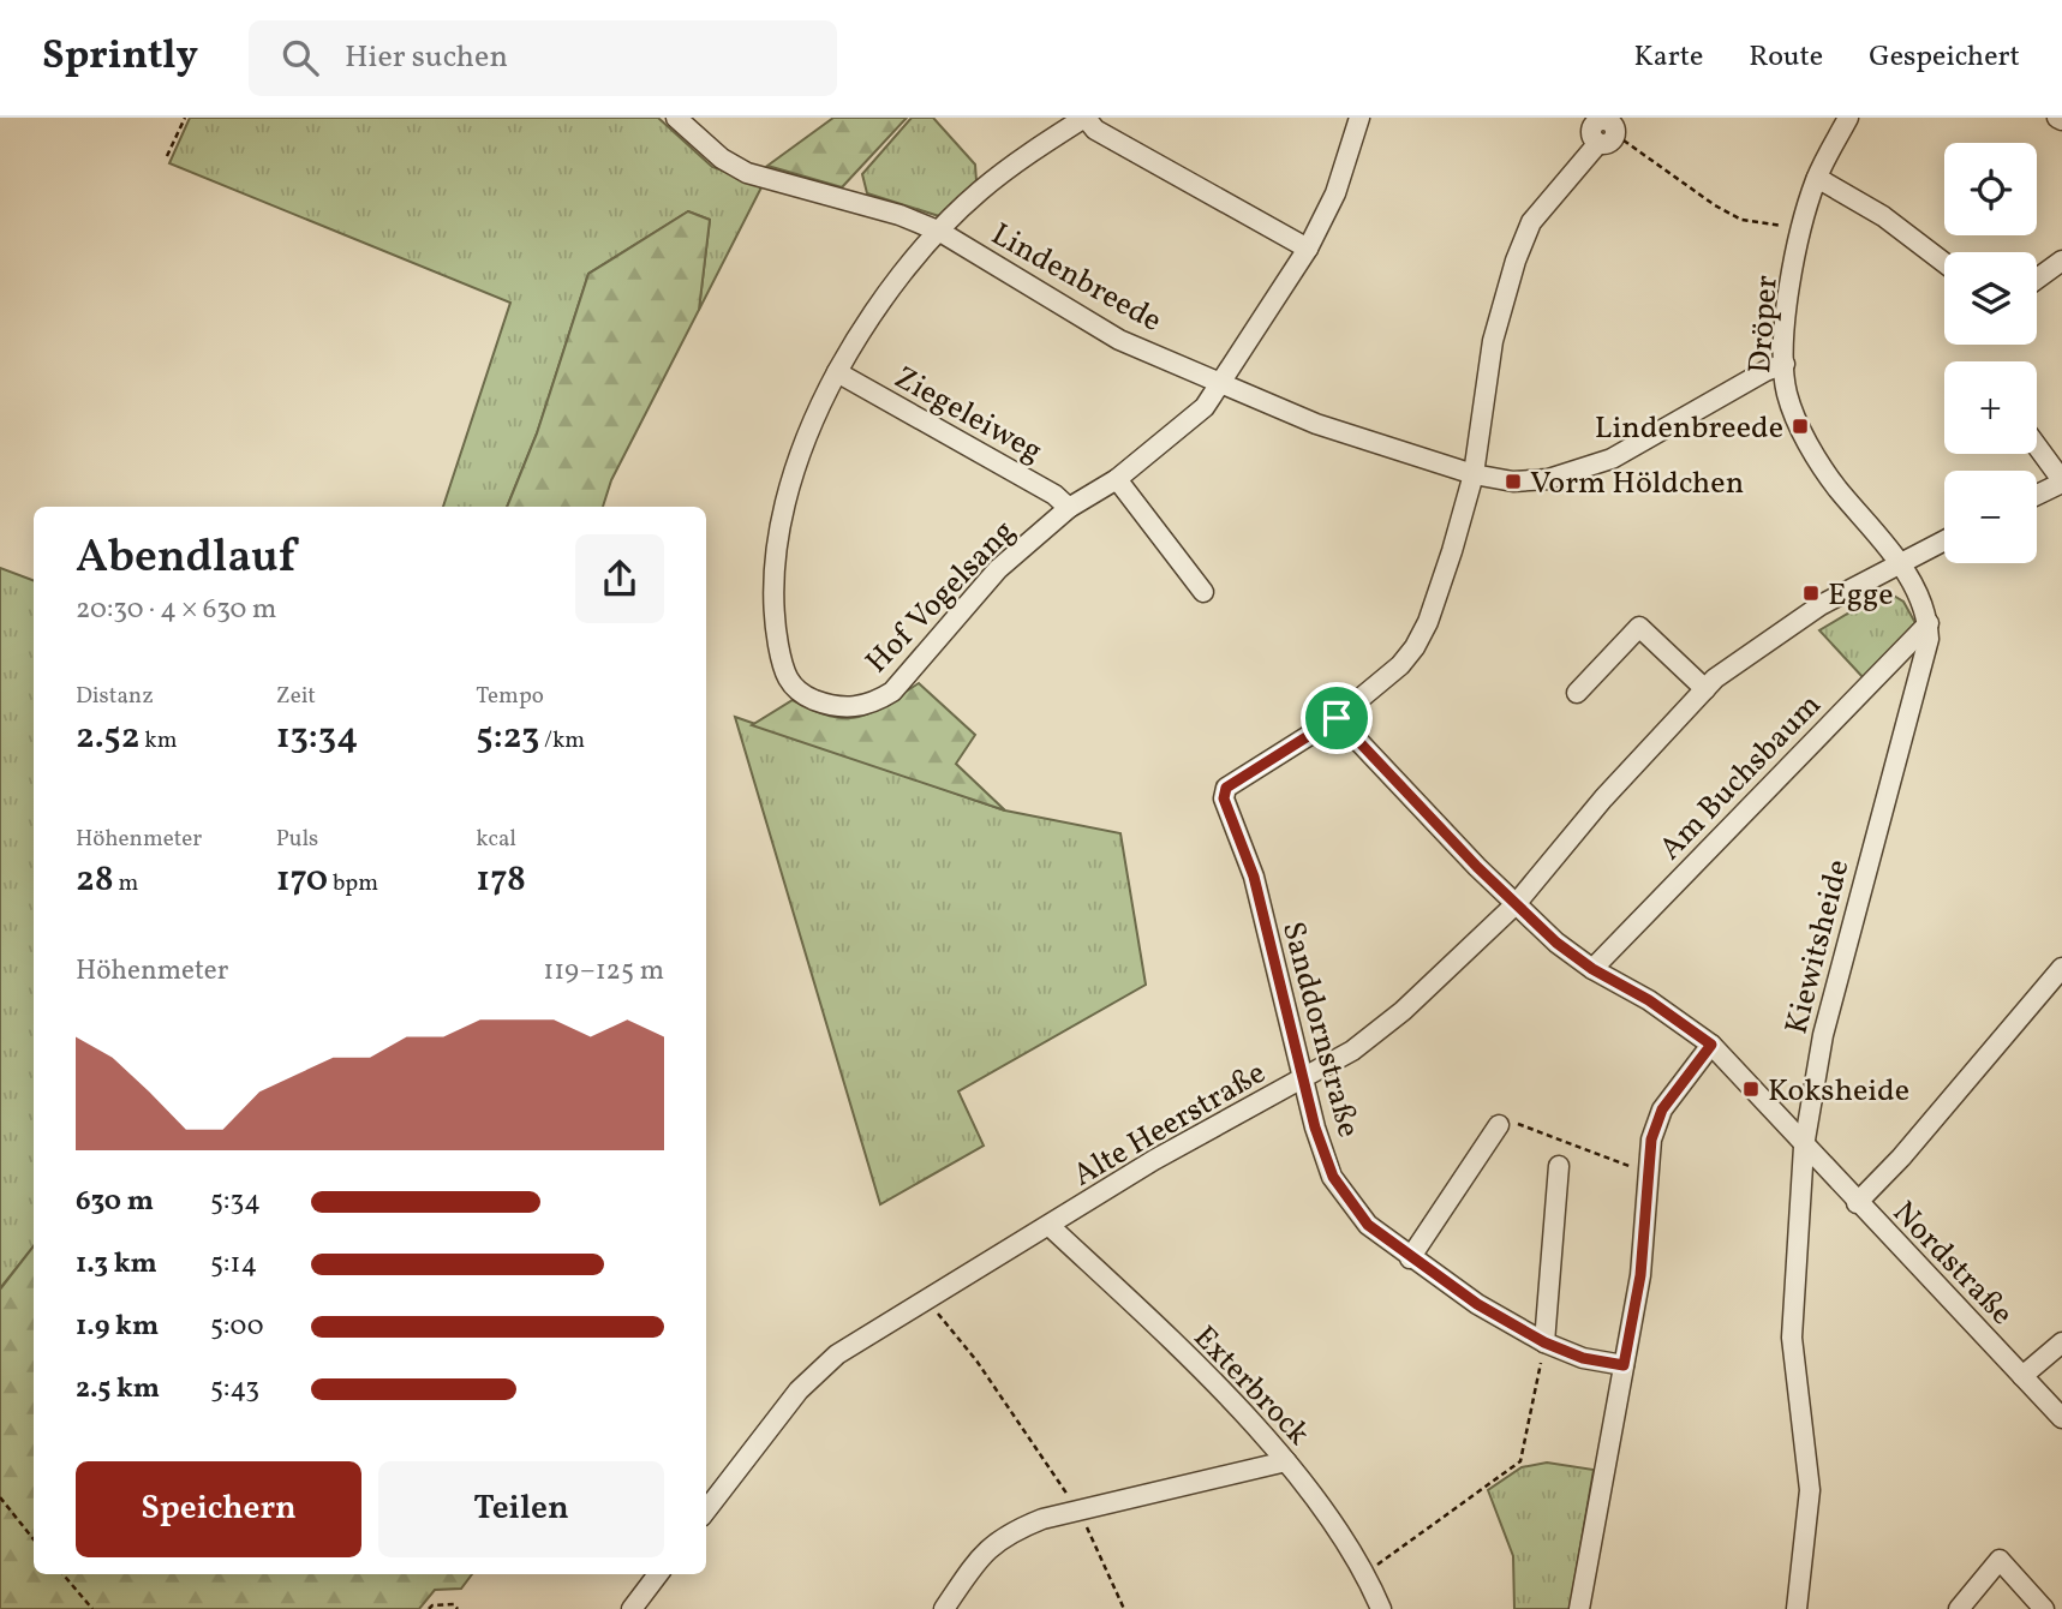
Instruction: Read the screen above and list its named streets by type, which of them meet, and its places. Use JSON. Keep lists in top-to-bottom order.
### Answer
{
  "streets": {
    "street": [
      "Lindenbreede",
      "Dröper",
      "Ziegeleiweg",
      "Hof Vogelsang",
      "Am Buchsbaum",
      "Kiewitsheide",
      "Sanddornstraße",
      "Alte Heerstraße",
      "Nordstraße",
      "Exterbrock"
    ]
  },
  "crossings": [
    ["Lindenbreede", "Dröper"],
    ["Lindenbreede", "Hof Vogelsang"],
    ["Dröper", "Alte Heerstraße"],
    ["Ziegeleiweg", "Hof Vogelsang"],
    ["Am Buchsbaum", "Kiewitsheide"],
    ["Kiewitsheide", "Nordstraße"],
    ["Sanddornstraße", "Alte Heerstraße"],
    ["Alte Heerstraße", "Exterbrock"]
  ],
  "places": {
    "transit": [
      "Lindenbreede",
      "Vorm Höldchen",
      "Egge",
      "Koksheide"
    ]
  },
  "page": {
    "header": "Sprintly",
    "search": "Hier suchen",
    "nav": ["Karte", "Route", "Gespeichert"],
    "map_buttons": ["+", "−"],
    "heading": ["Abendlauf", "20:30 · 4 × 630 m"],
    "stats": [
      ["Distanz", "2.52 km"],
      ["Zeit", "13:34"],
      ["Tempo", "5:23 /km"],
      ["Höhenmeter", "28 m"],
      ["Puls", "170 bpm"],
      ["kcal", "178"]
    ],
    "chart": ["Höhenmeter", "119–125 m"],
    "list": [
      {
        "name": "630 m",
        "note": "5:34"
      },
      {
        "name": "1.3 km",
        "note": "5:14"
      },
      {
        "name": "1.9 km",
        "note": "5:00"
      },
      {
        "name": "2.5 km",
        "note": "5:43"
      }
    ],
    "buttons": ["Speichern", "Teilen"]
  }
}
